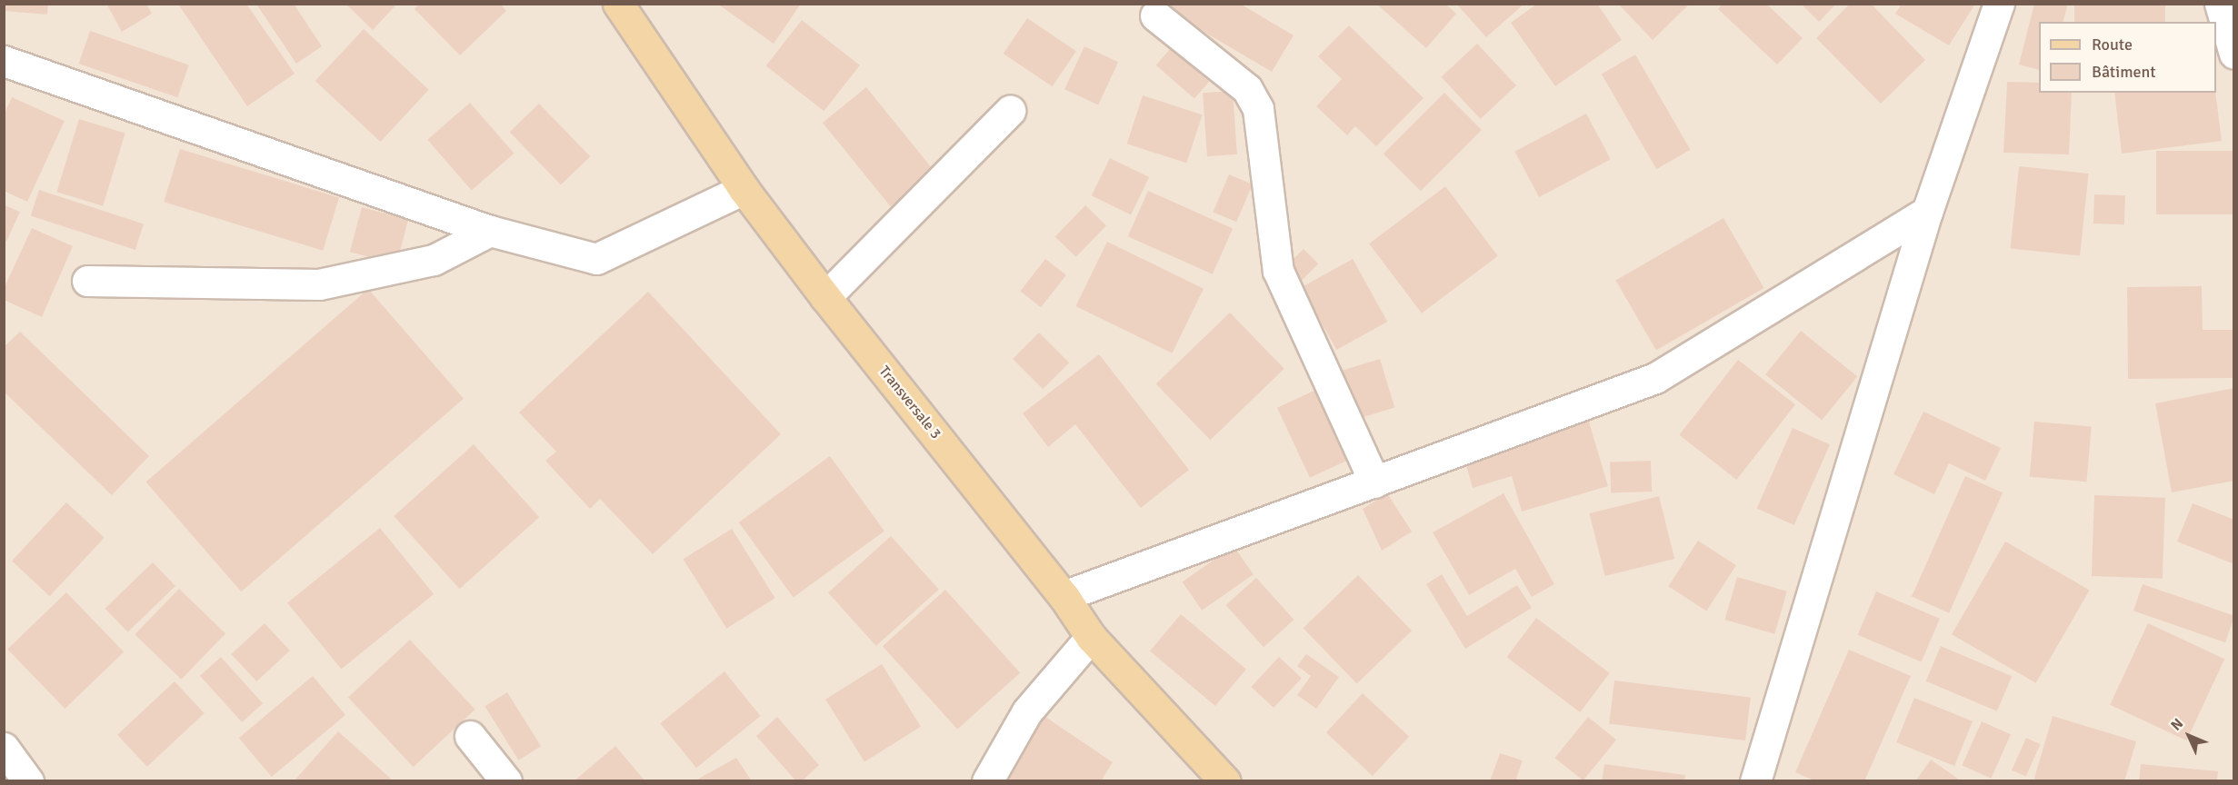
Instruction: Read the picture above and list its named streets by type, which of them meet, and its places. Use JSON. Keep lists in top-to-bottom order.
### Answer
{
  "streets": {
    "main road": ["Transversale 3"]
  },
  "legend": ["Route", "Bâtiment"],
  "north": "top left"
}
